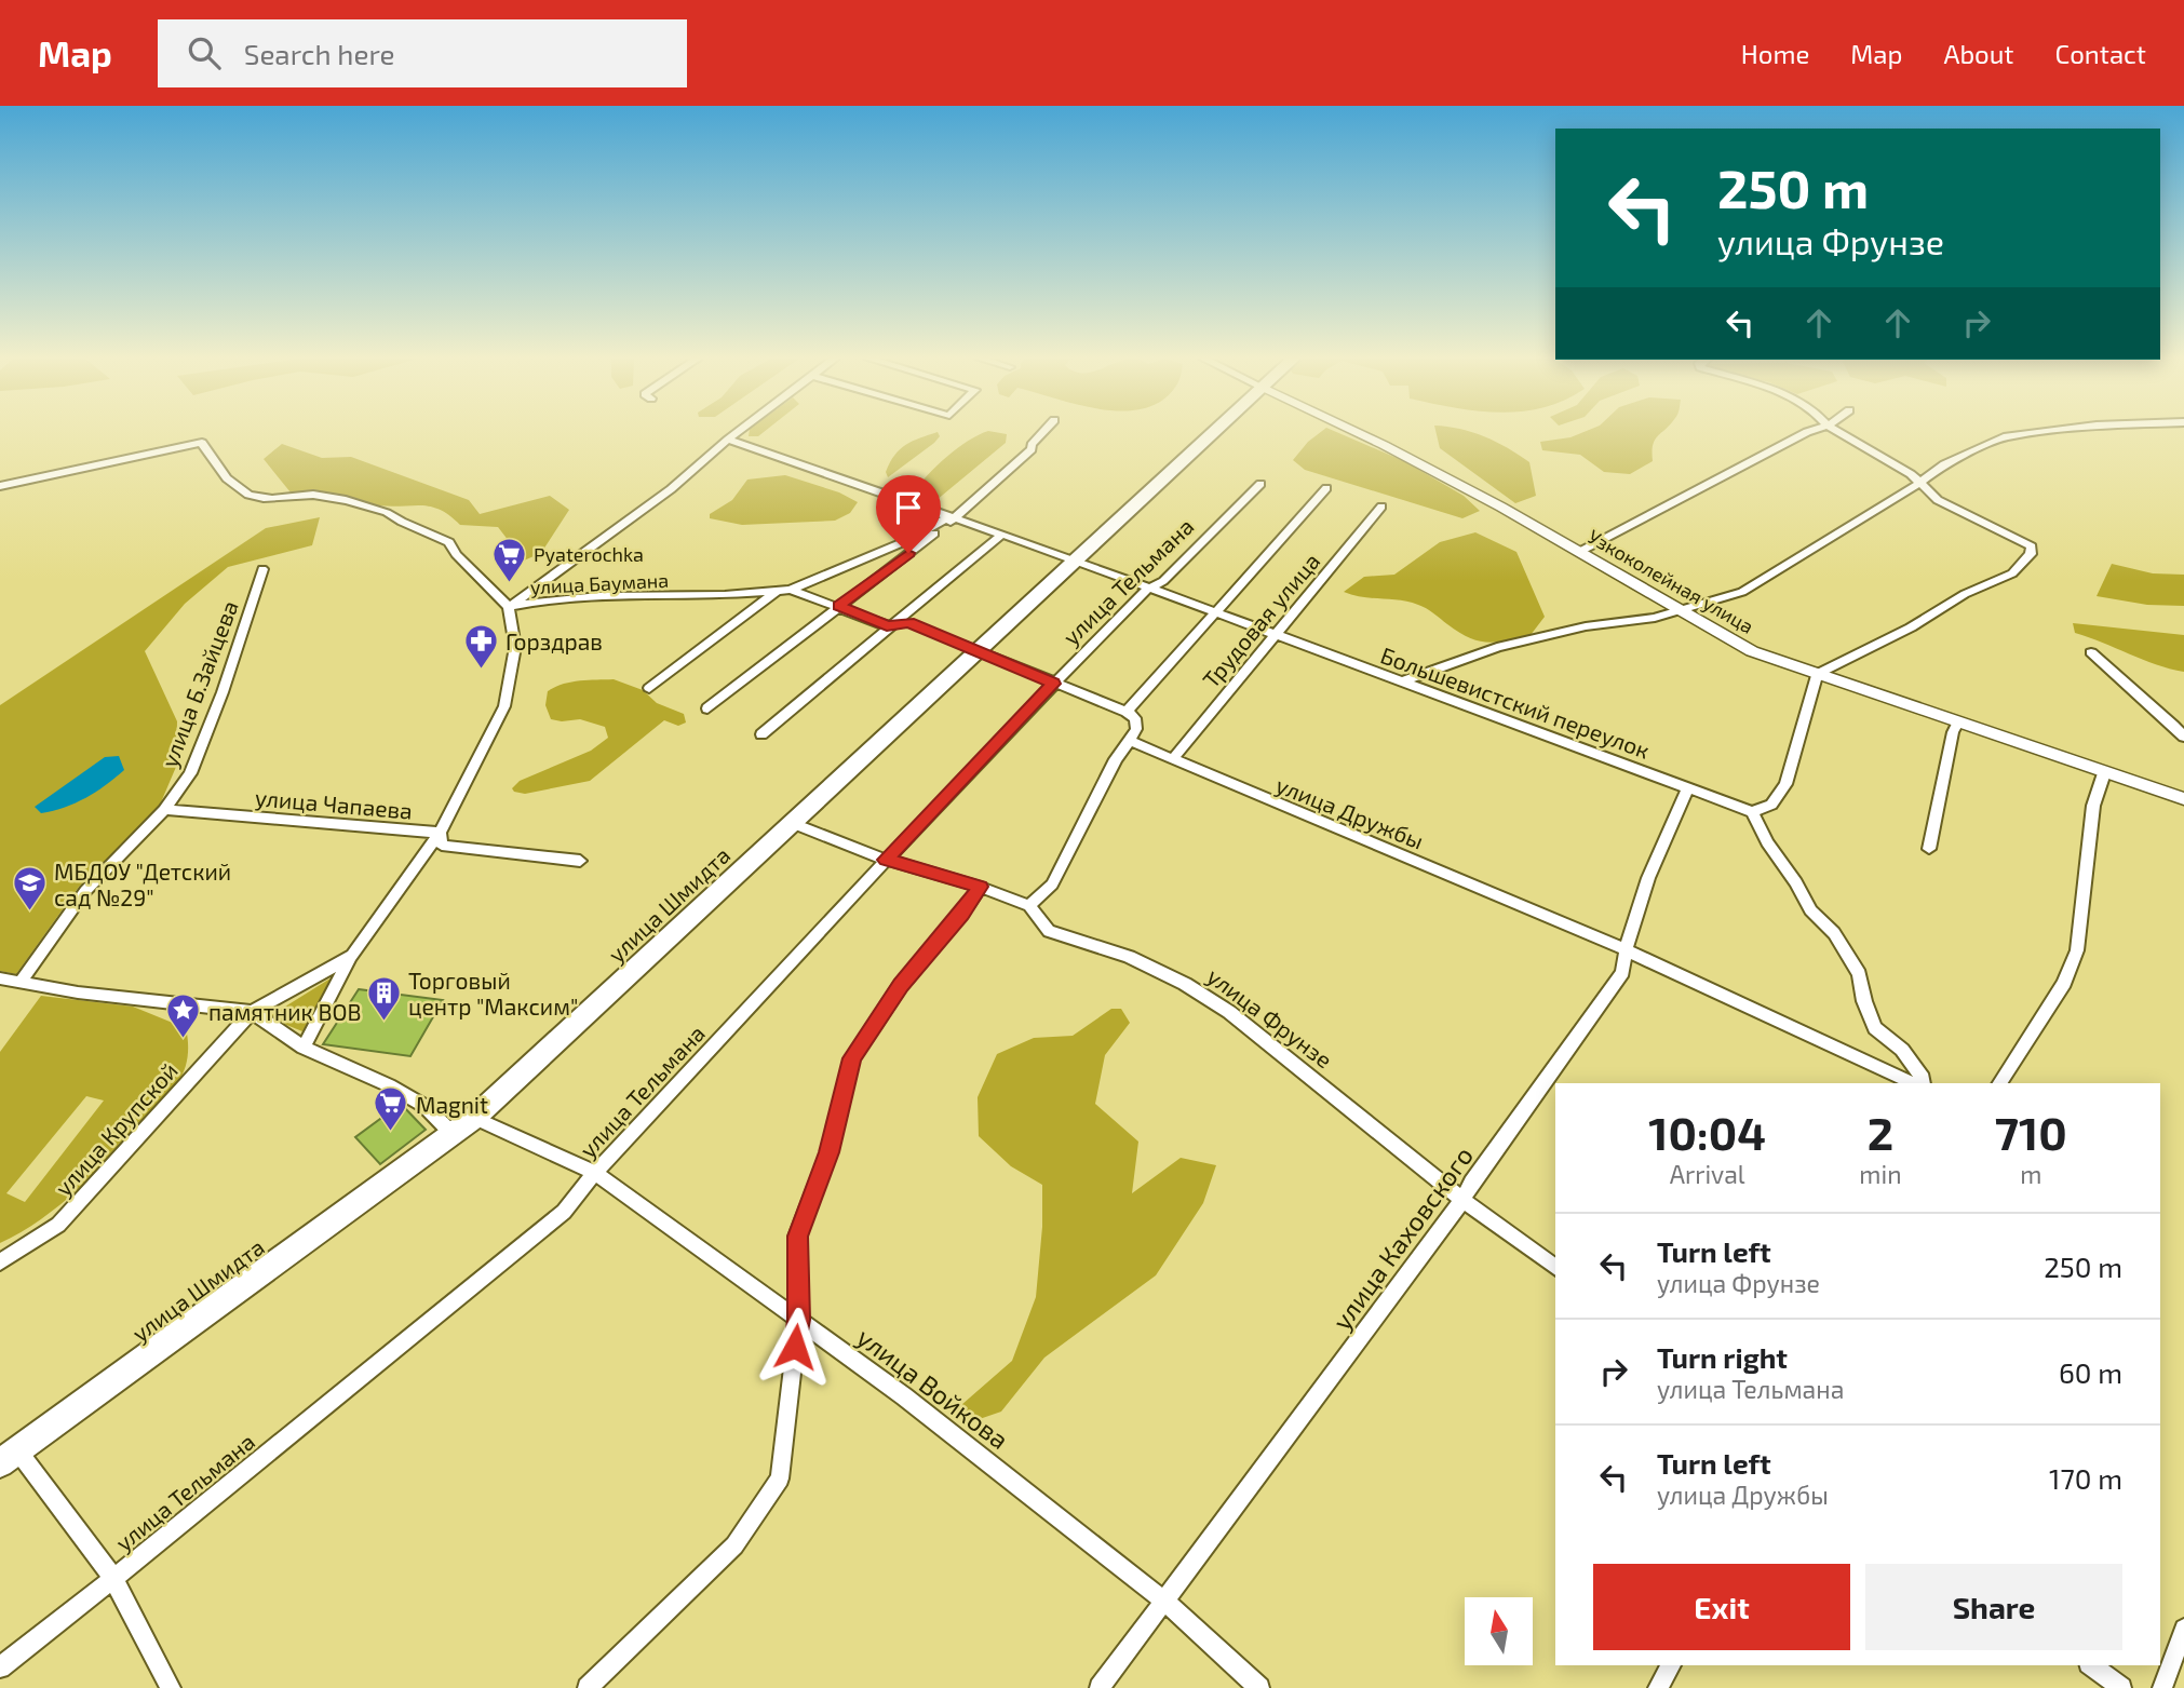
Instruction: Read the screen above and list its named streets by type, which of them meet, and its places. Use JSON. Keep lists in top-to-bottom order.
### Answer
{
  "streets": {
    "main road": ["улица Шмидта"],
    "street": [
      "улица Тельмана",
      "Узкоколейная улица",
      "улица Баумана",
      "Трудовая улица",
      "улица Б.Зайцева",
      "Большевистский переулок",
      "улица Чапаева",
      "улица Дружбы",
      "улица Фрунзе",
      "улица Крупской",
      "улица Каховского",
      "улица Войкова"
    ]
  },
  "crossings": [
    ["улица Тельмана", "Большевистский переулок"],
    ["улица Тельмана", "улица Фрунзе"],
    ["улица Тельмана", "улица Войкова"],
    ["улица Баумана", "Большевистский переулок"],
    ["Трудовая улица", "Большевистский переулок"],
    ["Трудовая улица", "улица Дружбы"],
    ["улица Б.Зайцева", "улица Чапаева"],
    ["Большевистский переулок", "улица Шмидта"],
    ["Большевистский переулок", "улица Каховского"],
    ["улица Дружбы", "улица Каховского"],
    ["улица Шмидта", "улица Фрунзе"],
    ["улица Шмидта", "улица Войкова"],
    ["улица Фрунзе", "улица Каховского"],
    ["улица Каховского", "улица Войкова"]
  ],
  "places": {
    "supermarket": ["Pyaterochka", "Magnit"],
    "pharmacy": ["Горздрав"],
    "school or university": ["МБДОУ \"Детский сад №29\""],
    "building": ["Торговый центр \"Максим\""],
    "place": ["памятник ВОВ"]
  },
  "north": "top",
  "page": {
    "header": "Map",
    "search": "Search here",
    "nav": [
      "Home",
      "Map",
      "About",
      "Contact"
    ],
    "turn": ["250 m", "улица Фрунзе"],
    "eta": [
      "10:04",
      "Arrival",
      "2",
      "min",
      "710",
      "m"
    ],
    "list": [
      {
        "name": "Turn left",
        "note": "улица Фрунзе",
        "value": "250 m"
      },
      {
        "name": "Turn right",
        "note": "улица Тельмана",
        "value": "60 m"
      },
      {
        "name": "Turn left",
        "note": "улица Дружбы",
        "value": "170 m"
      }
    ],
    "buttons": ["Exit", "Share"]
  }
}
